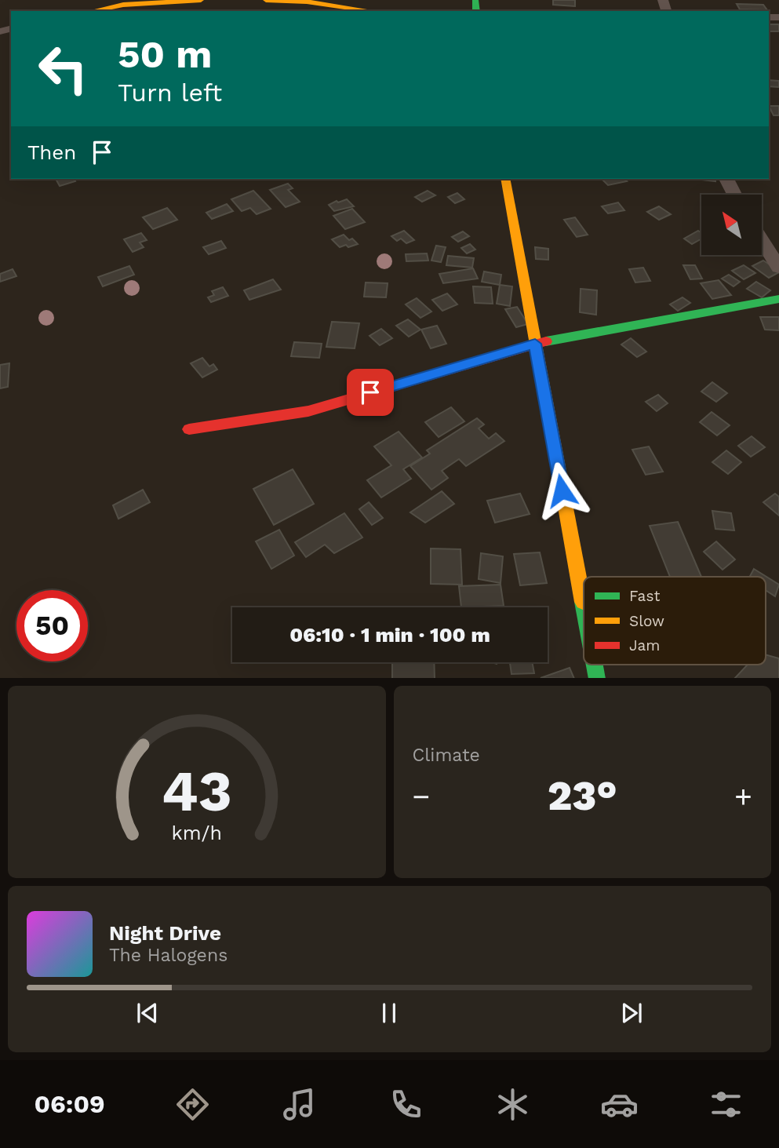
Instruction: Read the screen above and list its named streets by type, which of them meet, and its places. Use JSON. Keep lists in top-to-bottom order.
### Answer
{
  "legend": ["Fast", "Slow", "Jam"],
  "north": "top left",
  "page": {
    "turn": ["50 m", "Turn left"],
    "then": "Then",
    "limit": "50",
    "trip": "06:10 · 1 min · 100 m",
    "tile": "Climate",
    "heat": ["−", "23°", "+"],
    "song": ["Night Drive", "The Halogens"],
    "tabs": "06:09",
    "gauge": ["43", "km/h"]
  }
}
